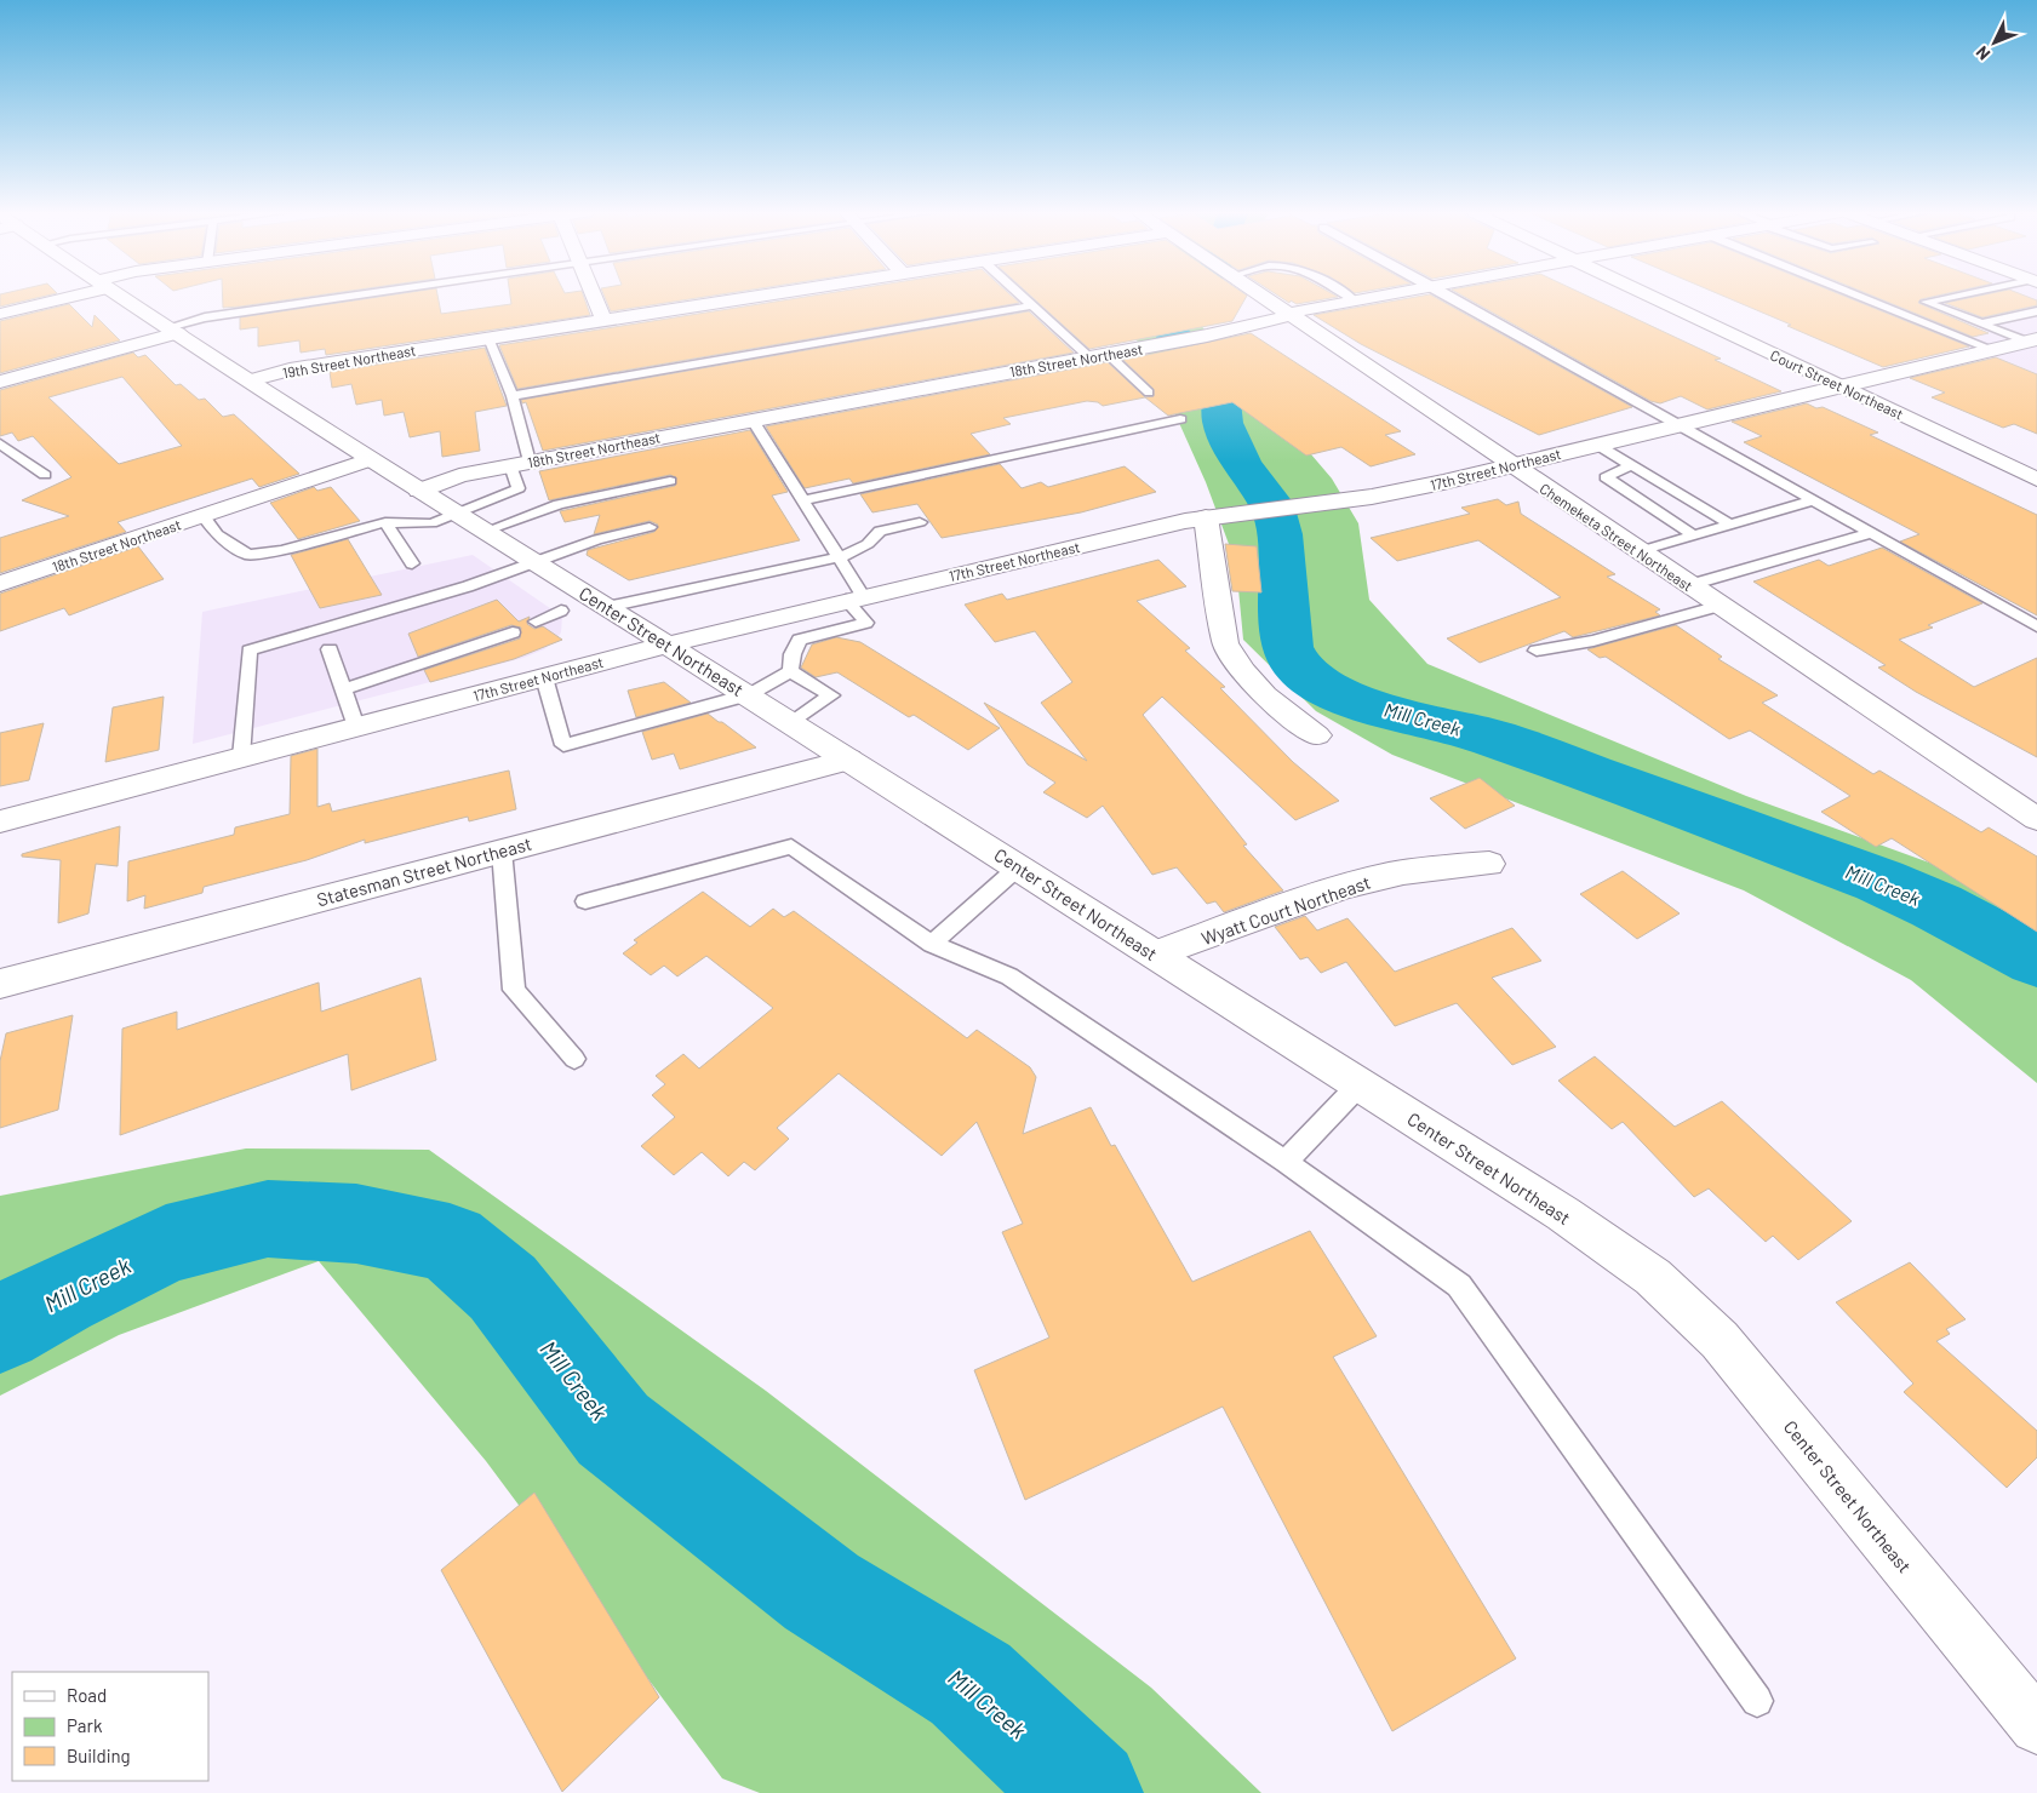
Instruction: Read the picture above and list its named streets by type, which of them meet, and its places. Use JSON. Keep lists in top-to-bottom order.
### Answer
{
  "streets": {
    "street": [
      "18th Street Northeast",
      "19th Street Northeast",
      "Court Street Northeast",
      "17th Street Northeast",
      "Chemeketa Street Northeast",
      "Center Street Northeast",
      "Statesman Street Northeast",
      "Wyatt Court Northeast"
    ]
  },
  "crossings": [
    ["18th Street Northeast", "Chemeketa Street Northeast"],
    ["18th Street Northeast", "Center Street Northeast"],
    ["19th Street Northeast", "Center Street Northeast"],
    ["Court Street Northeast", "17th Street Northeast"],
    ["17th Street Northeast", "Chemeketa Street Northeast"],
    ["17th Street Northeast", "Center Street Northeast"],
    ["Center Street Northeast", "Statesman Street Northeast"],
    ["Center Street Northeast", "Wyatt Court Northeast"]
  ],
  "water": ["Mill Creek"],
  "legend": ["Road", "Park", "Building"],
  "north": "bottom left"
}
